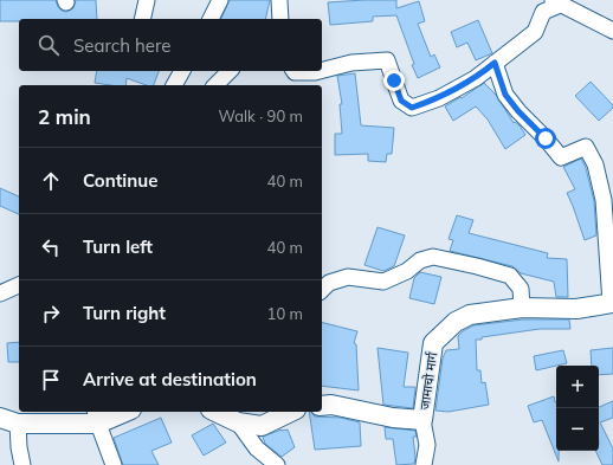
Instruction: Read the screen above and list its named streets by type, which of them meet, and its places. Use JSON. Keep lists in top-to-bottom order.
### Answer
{
  "streets": {
    "street": ["जामाचो मार्ग"]
  },
  "page": {
    "search": "Search here",
    "heading": ["2 min", "Walk · 90 m"],
    "list": [
      ["Continue", "40 m"],
      ["Turn left", "40 m"],
      ["Turn right", "10 m"],
      "Arrive at destination"
    ],
    "map_buttons": ["+", "−"]
  }
}
